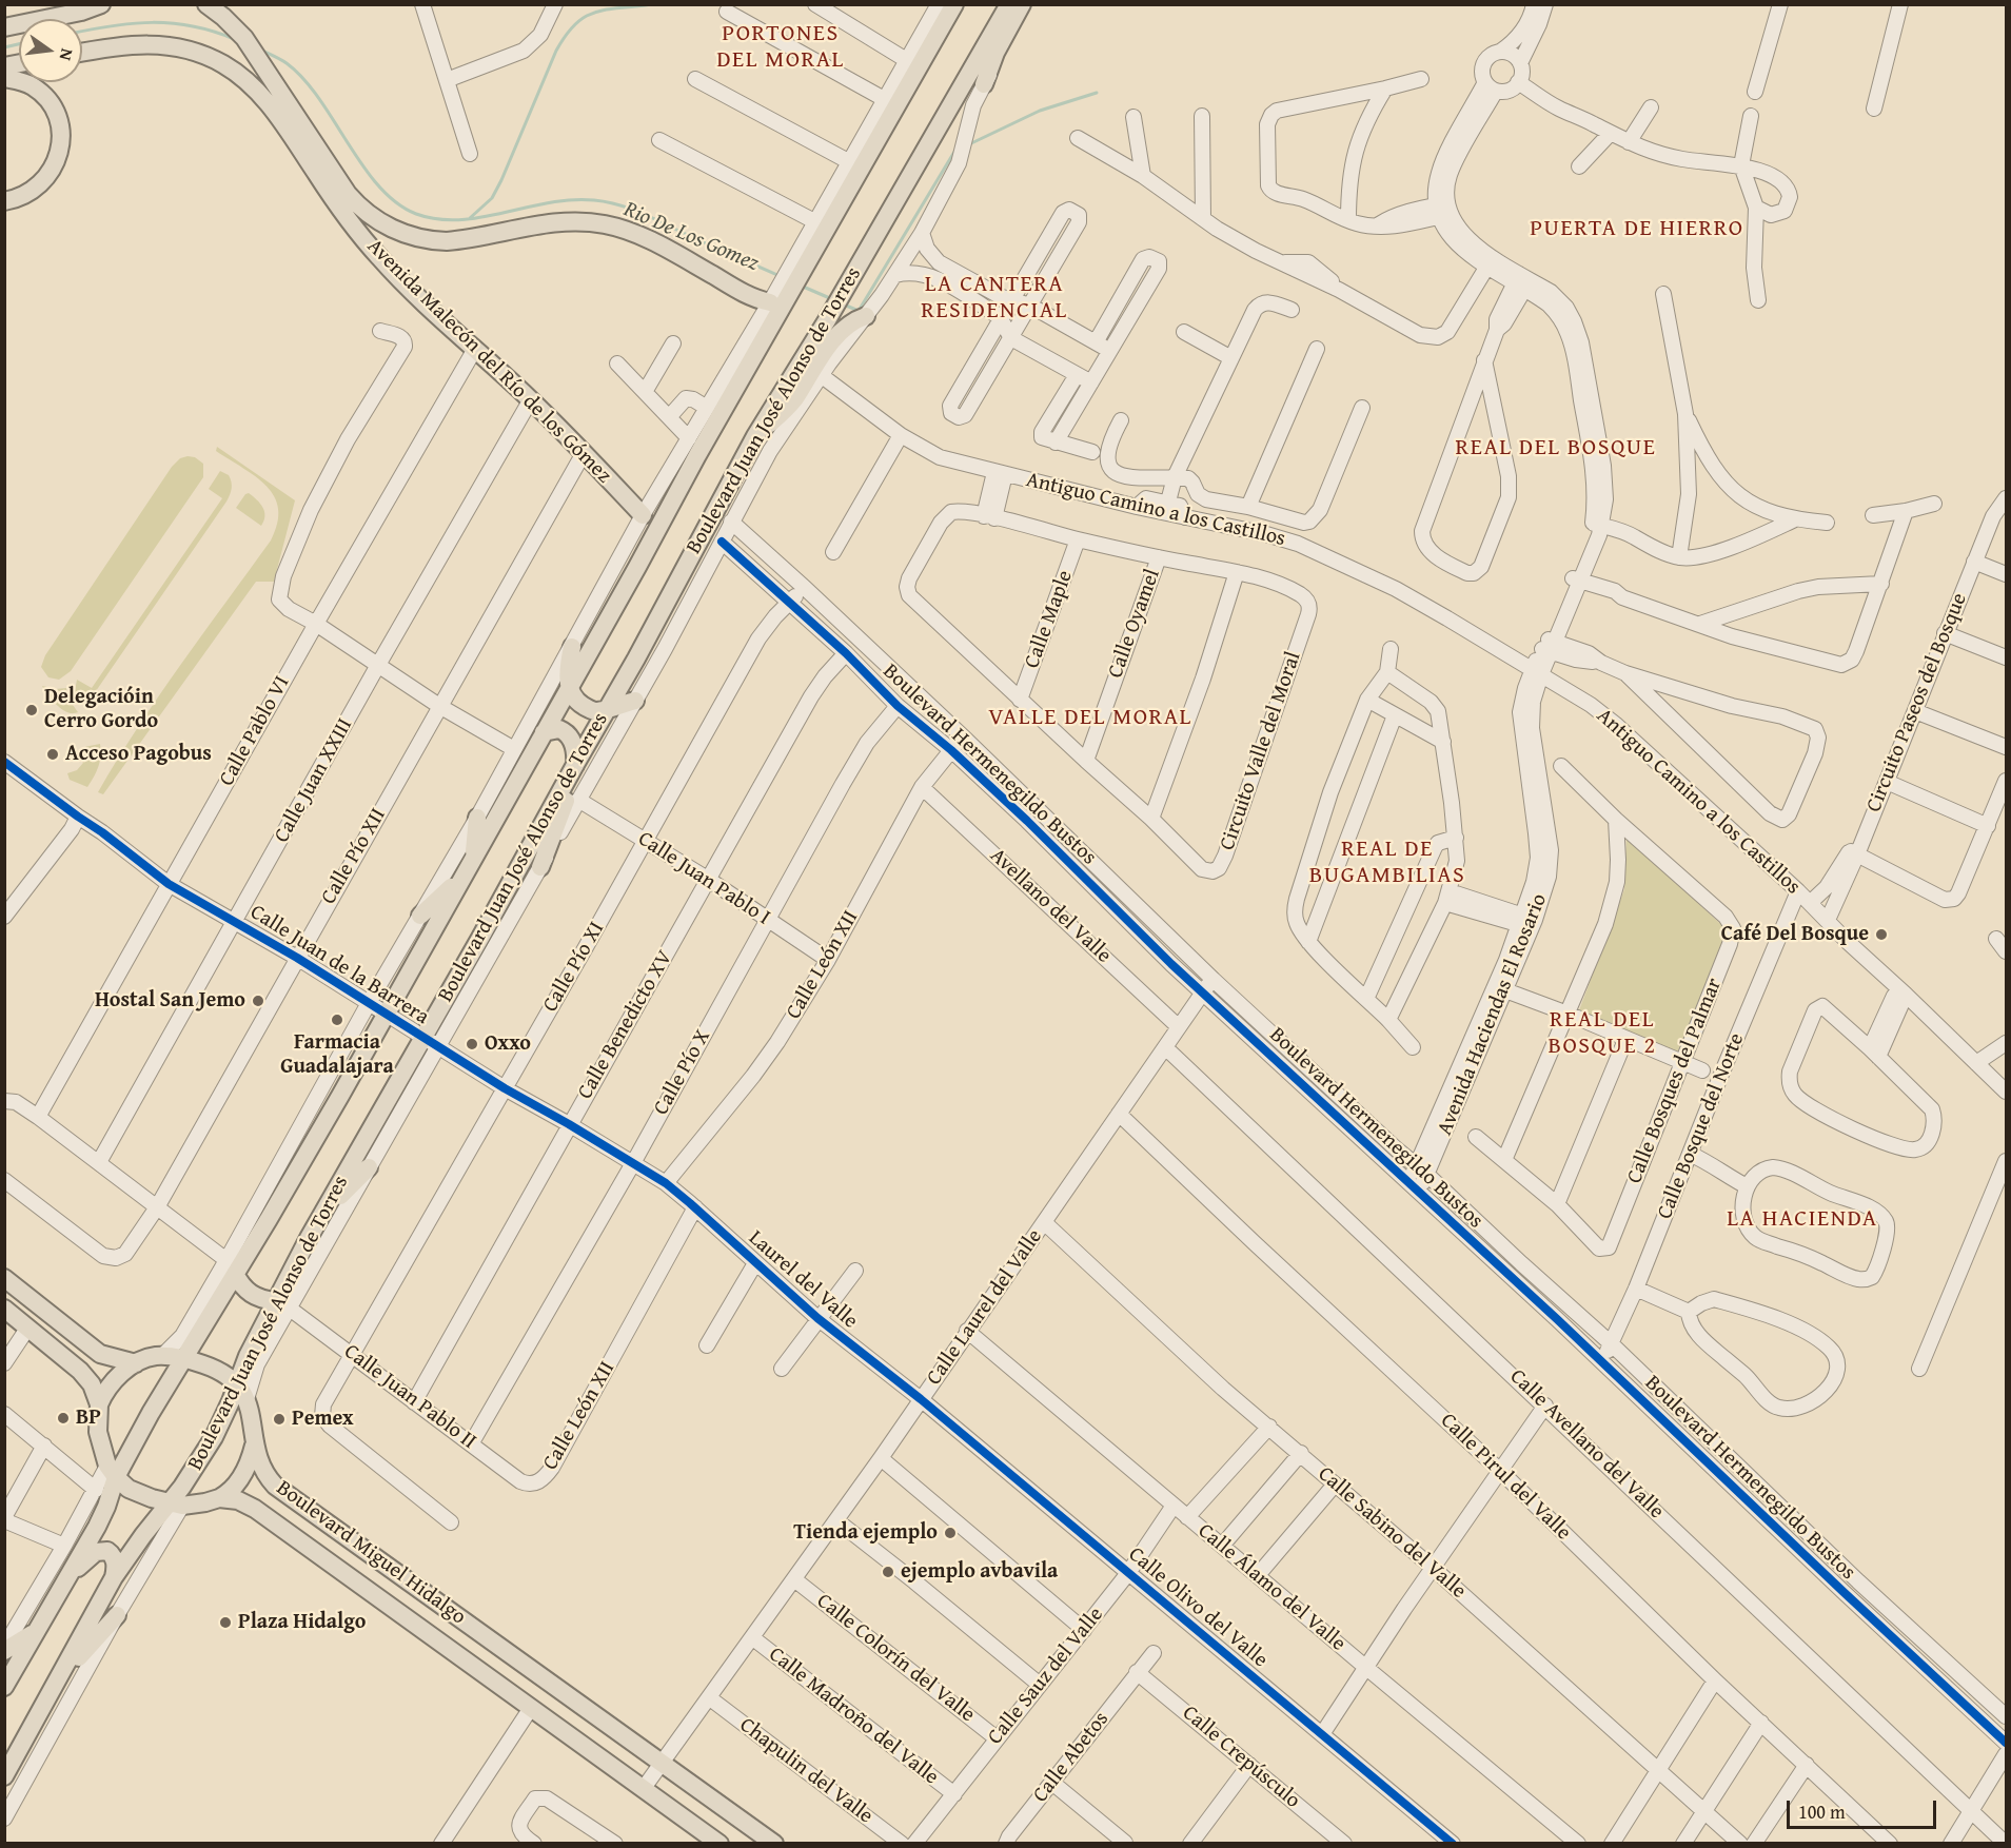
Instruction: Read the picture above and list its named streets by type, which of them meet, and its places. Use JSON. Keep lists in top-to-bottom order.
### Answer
{
  "streets": {
    "main road": ["Avenida Malecón del Río de los Gómez", "Boulevard Juan José Alonso de Torres", "Boulevard Miguel Hidalgo"],
    "street": [
      "Antiguo Camino a los Castillos",
      "Calle Maple",
      "Calle Oyamel",
      "Circuito Paseos del Bosque",
      "Calle Pablo VI",
      "Circuito Valle del Moral",
      "Boulevard Hermenegildo Bustos",
      "Calle Juan XXIII",
      "Calle Pío XII",
      "Calle Juan Pablo I",
      "Avellano del Valle",
      "Calle Juan de la Barrera",
      "Calle León XII",
      "Calle Pío XI",
      "Avenida Haciendas El Rosario",
      "Calle Benedicto XV",
      "Calle Pío X",
      "Calle Bosques del Palmar",
      "Calle Bosque del Norte",
      "Laurel del Valle",
      "Calle Laurel del Valle",
      "Calle Juan Pablo II",
      "Calle Avellano del Valle",
      "Calle Pirul del Valle",
      "Calle Sabino del Valle",
      "Calle Álamo del Valle",
      "Calle Olivo del Valle",
      "Calle Colorín del Valle",
      "Calle Sauz del Valle",
      "Calle Madroño del Valle",
      "Calle Abetos",
      "Calle Crepúsculo",
      "Chapulin del Valle"
    ]
  },
  "crossings": [
    ["Avenida Malecón del Río de los Gómez", "Boulevard Juan José Alonso de Torres"],
    ["Avenida Malecón del Río de los Gómez", "Calle Pablo VI"],
    ["Avenida Malecón del Río de los Gómez", "Calle Juan XXIII"],
    ["Avenida Malecón del Río de los Gómez", "Calle Pío XII"],
    ["Boulevard Juan José Alonso de Torres", "Antiguo Camino a los Castillos"],
    ["Boulevard Juan José Alonso de Torres", "Boulevard Hermenegildo Bustos"],
    ["Boulevard Juan José Alonso de Torres", "Calle Juan Pablo I"],
    ["Boulevard Juan José Alonso de Torres", "Calle Juan de la Barrera"],
    ["Boulevard Juan José Alonso de Torres", "Calle Juan Pablo II"],
    ["Boulevard Juan José Alonso de Torres", "Boulevard Miguel Hidalgo"],
    ["Antiguo Camino a los Castillos", "Circuito Paseos del Bosque"],
    ["Antiguo Camino a los Castillos", "Avenida Haciendas El Rosario"],
    ["Antiguo Camino a los Castillos", "Calle Bosque del Norte"],
    ["Calle Maple", "Circuito Valle del Moral"],
    ["Calle Oyamel", "Circuito Valle del Moral"],
    ["Calle Pablo VI", "Calle Juan de la Barrera"],
    ["Boulevard Hermenegildo Bustos", "Calle León XII"],
    ["Boulevard Hermenegildo Bustos", "Calle Pío XI"],
    ["Boulevard Hermenegildo Bustos", "Avenida Haciendas El Rosario"],
    ["Boulevard Hermenegildo Bustos", "Calle Benedicto XV"],
    ["Boulevard Hermenegildo Bustos", "Calle Pío X"],
    ["Boulevard Hermenegildo Bustos", "Calle Bosque del Norte"],
    ["Boulevard Hermenegildo Bustos", "Calle Laurel del Valle"],
    ["Calle Juan XXIII", "Calle Juan de la Barrera"],
    ["Calle Pío XII", "Calle Juan de la Barrera"],
    ["Calle Juan Pablo I", "Calle León XII"],
    ["Calle Juan Pablo I", "Calle Pío XI"],
    ["Calle Juan Pablo I", "Calle Benedicto XV"],
    ["Calle Juan Pablo I", "Calle Pío X"],
    ["Avellano del Valle", "Calle León XII"],
    ["Avellano del Valle", "Calle Laurel del Valle"],
    ["Calle Juan de la Barrera", "Calle León XII"],
    ["Calle Juan de la Barrera", "Calle Pío XI"],
    ["Calle Juan de la Barrera", "Calle Benedicto XV"],
    ["Calle Juan de la Barrera", "Calle Pío X"],
    ["Calle Juan de la Barrera", "Laurel del Valle"],
    ["Calle León XII", "Laurel del Valle"],
    ["Calle León XII", "Calle Juan Pablo II"],
    ["Calle Pío XI", "Calle Juan Pablo II"],
    ["Calle Benedicto XV", "Calle Juan Pablo II"],
    ["Calle Pío X", "Calle Juan Pablo II"],
    ["Laurel del Valle", "Calle Laurel del Valle"],
    ["Laurel del Valle", "Calle Olivo del Valle"],
    ["Calle Laurel del Valle", "Calle Avellano del Valle"],
    ["Calle Laurel del Valle", "Calle Pirul del Valle"],
    ["Calle Laurel del Valle", "Calle Sabino del Valle"],
    ["Calle Laurel del Valle", "Boulevard Miguel Hidalgo"],
    ["Calle Laurel del Valle", "Calle Álamo del Valle"],
    ["Calle Laurel del Valle", "Calle Olivo del Valle"],
    ["Calle Laurel del Valle", "Calle Colorín del Valle"],
    ["Calle Laurel del Valle", "Calle Madroño del Valle"],
    ["Calle Laurel del Valle", "Chapulin del Valle"],
    ["Calle Álamo del Valle", "Calle Sauz del Valle"],
    ["Calle Olivo del Valle", "Calle Sauz del Valle"],
    ["Calle Colorín del Valle", "Calle Sauz del Valle"],
    ["Calle Sauz del Valle", "Calle Madroño del Valle"],
    ["Calle Abetos", "Calle Crepúsculo"]
  ],
  "districts": [
    "PORTONES DEL MORAL",
    "PUERTA DE HIERRO",
    "LA CANTERA RESIDENCIAL",
    "REAL DEL BOSQUE",
    "VALLE DEL MORAL",
    "REAL DE BUGAMBILIAS",
    "REAL DEL BOSQUE 2",
    "LA HACIENDA"
  ],
  "water": ["Rio De Los Gomez"],
  "places": [
    "Delegacióin Cerro Gordo",
    "Acceso Pagobus",
    "Café Del Bosque",
    "Hostal San Jemo",
    "Farmacia Guadalajara",
    "Oxxo",
    "BP",
    "Pemex",
    "Tienda ejemplo",
    "ejemplo avbavila",
    "Plaza Hidalgo"
  ],
  "scale_bar": "100 m",
  "north": "right"
}
